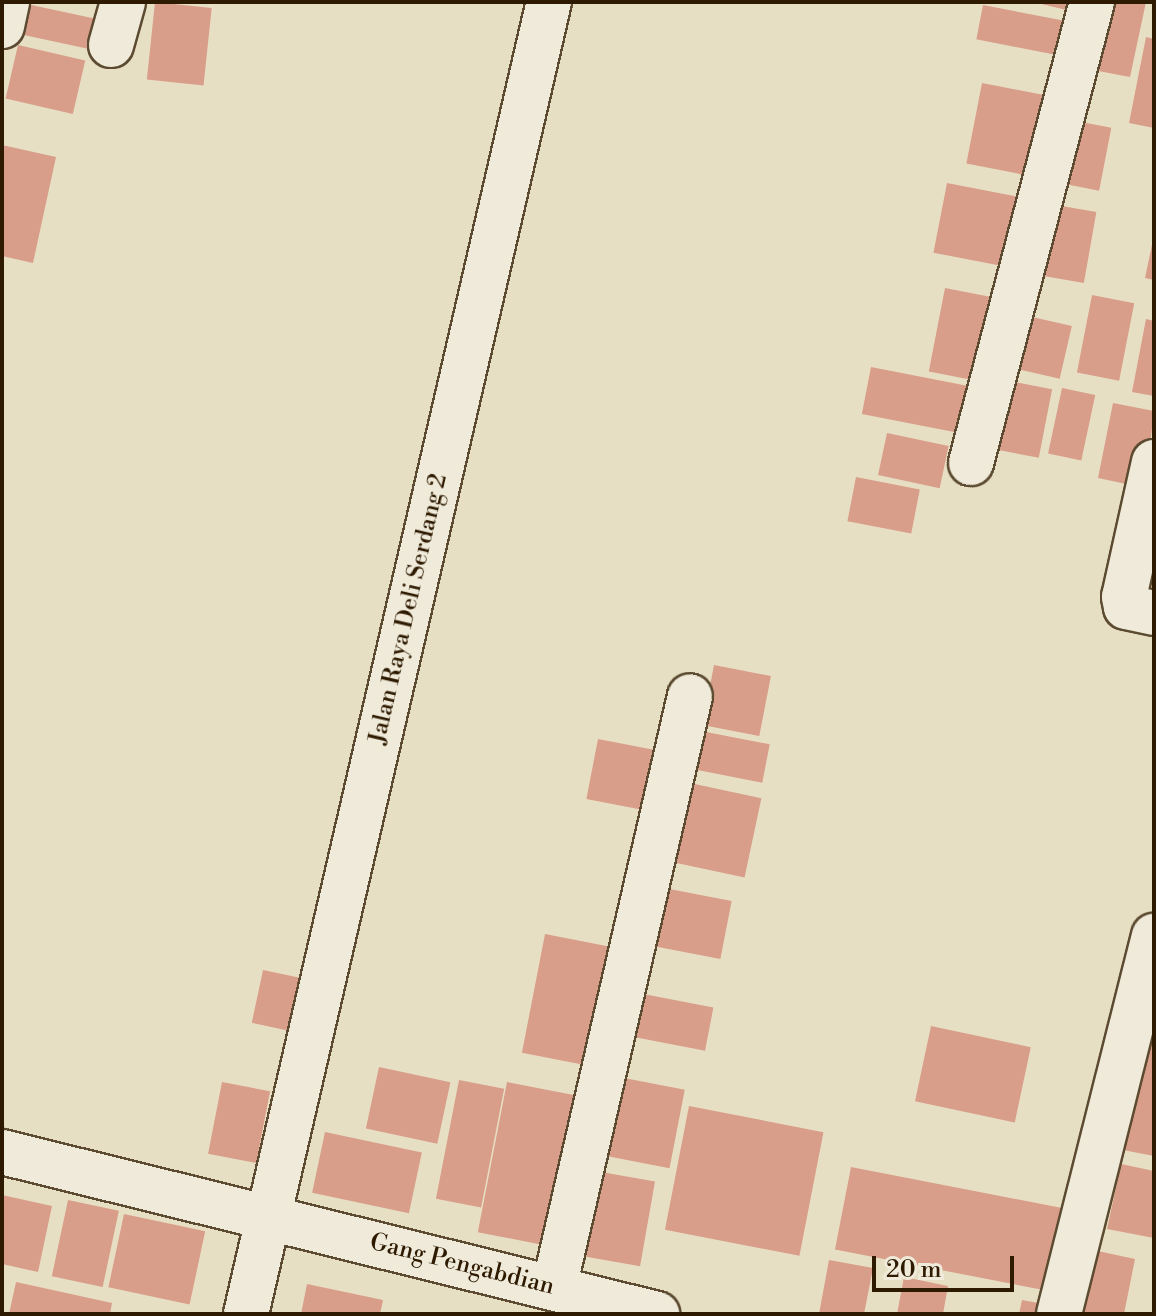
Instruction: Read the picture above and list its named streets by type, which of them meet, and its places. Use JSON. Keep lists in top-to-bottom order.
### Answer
{
  "streets": {
    "street": ["Jalan Raya Deli Serdang 2", "Gang Pengabdian"]
  },
  "crossings": [
    ["Jalan Raya Deli Serdang 2", "Gang Pengabdian"]
  ],
  "scale_bar": "20 m"
}
